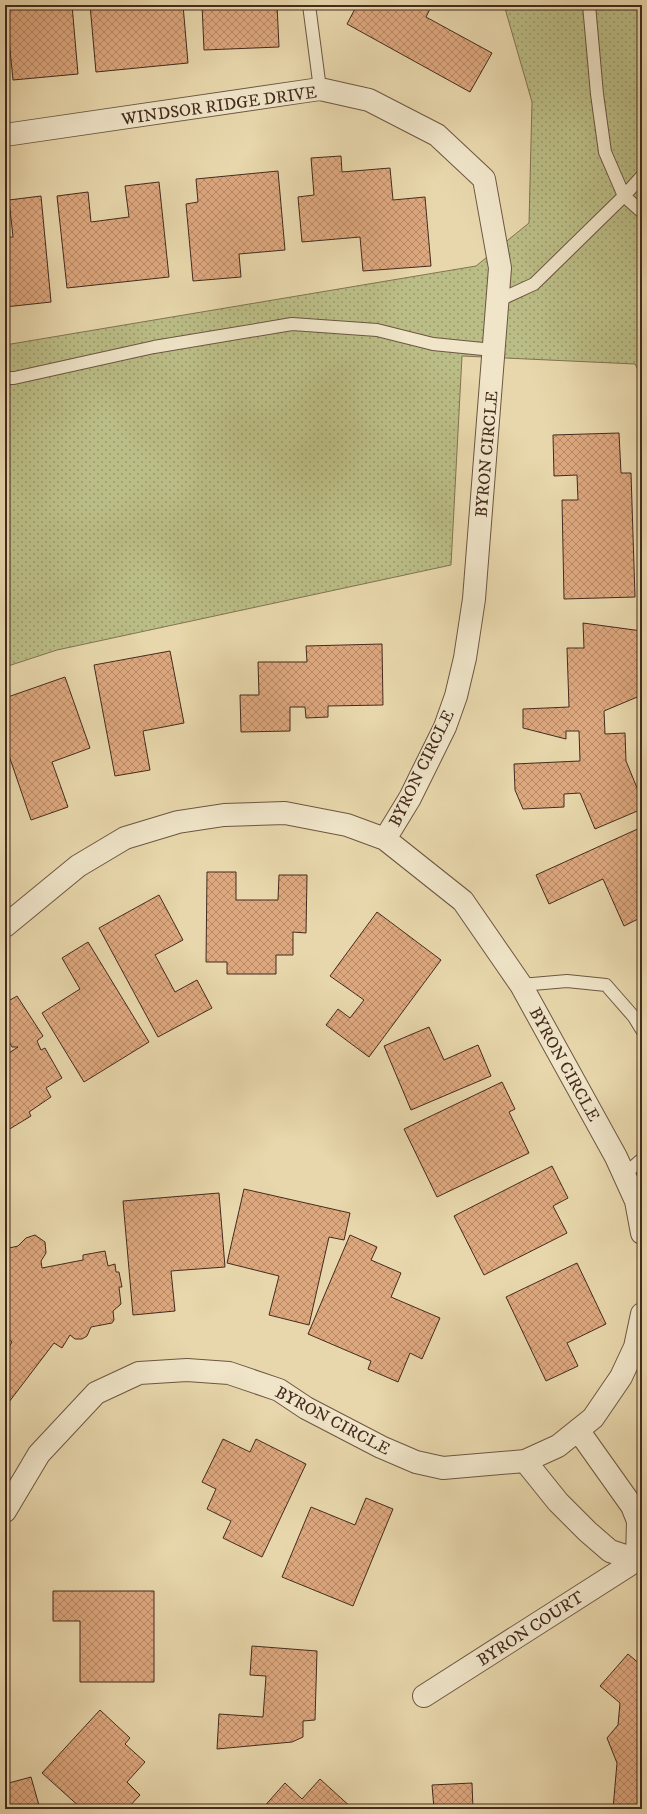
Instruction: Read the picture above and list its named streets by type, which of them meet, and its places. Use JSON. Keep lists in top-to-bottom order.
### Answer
{
  "streets": {
    "street": ["WINDSOR RIDGE DRIVE", "BYRON CIRCLE", "BYRON COURT"]
  },
  "crossings": [
    ["WINDSOR RIDGE DRIVE", "BYRON CIRCLE"]
  ]
}
